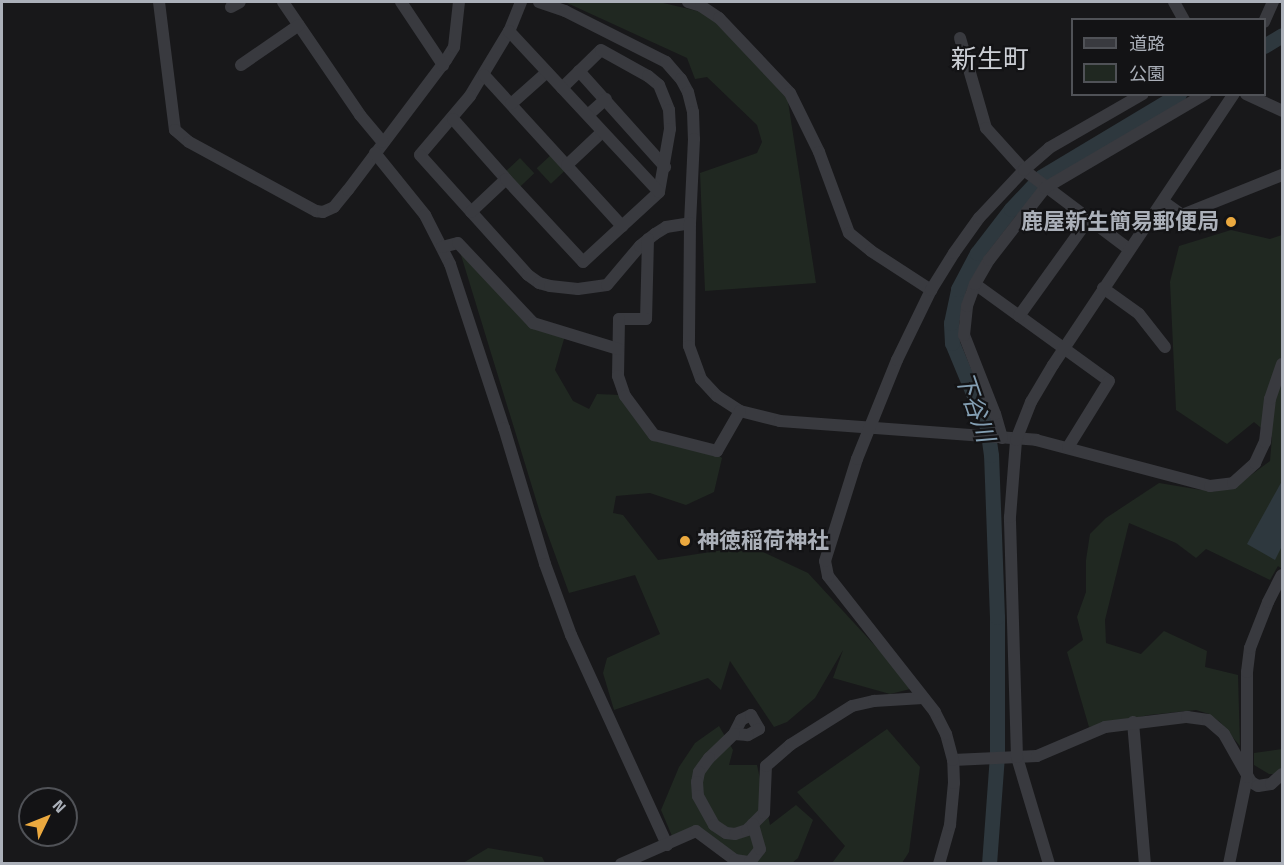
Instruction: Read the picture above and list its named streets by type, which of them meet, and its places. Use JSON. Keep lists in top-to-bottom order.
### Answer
{
  "districts": ["新生町"],
  "water": ["下谷川"],
  "places": ["鹿屋新生簡易郵便局", "神徳稲荷神社"],
  "legend": ["道路", "公園"],
  "north": "top right"
}
